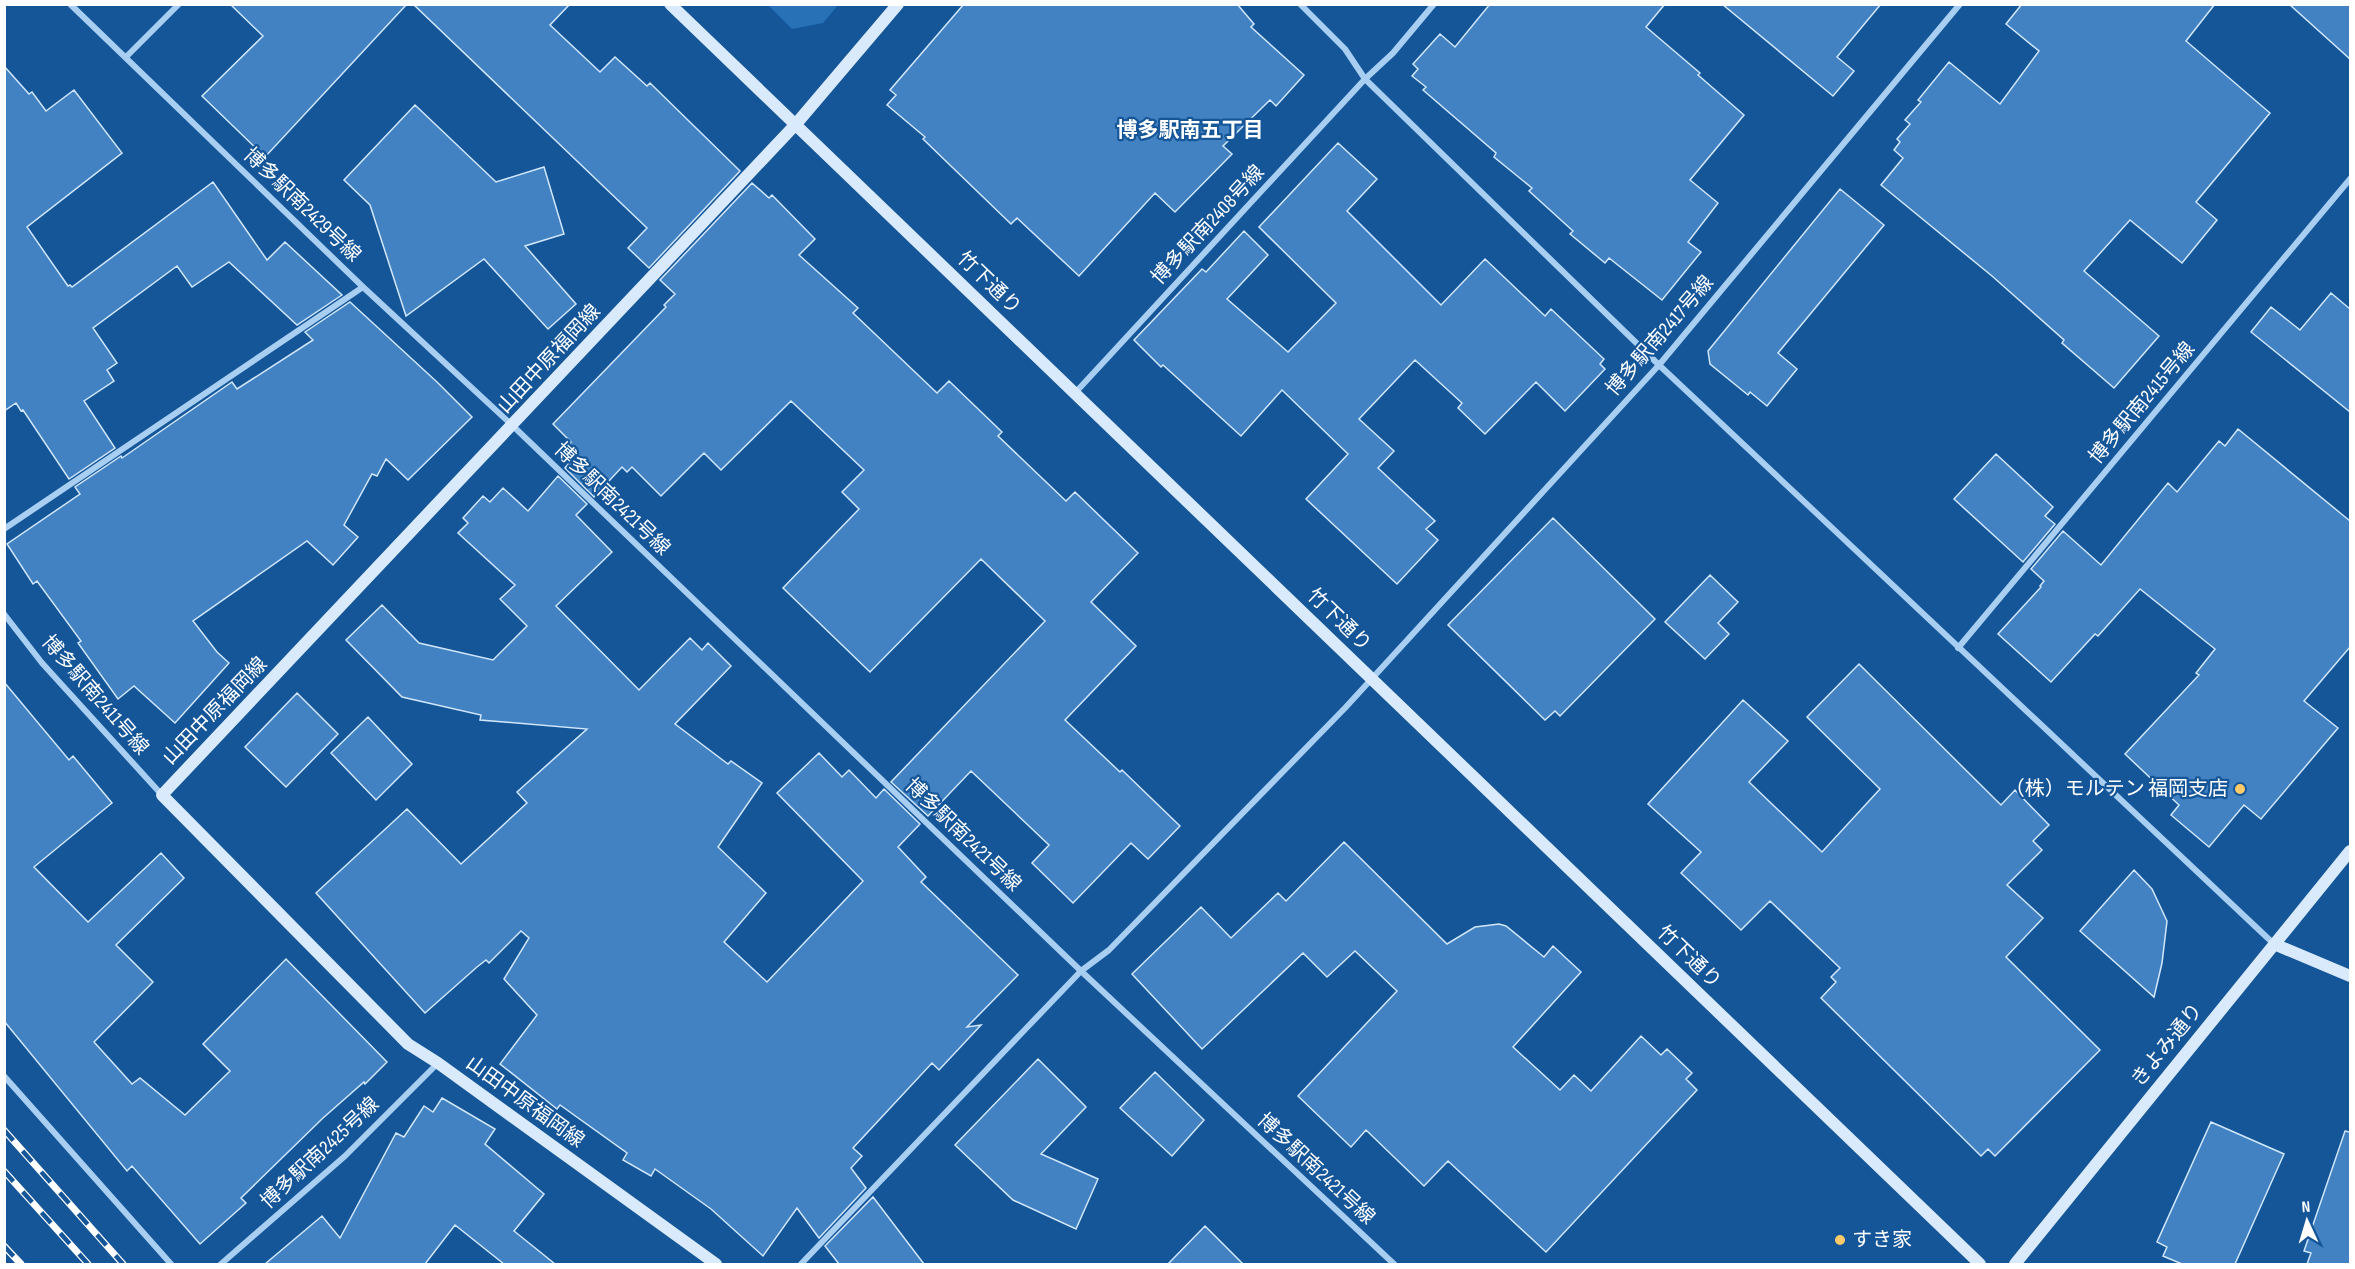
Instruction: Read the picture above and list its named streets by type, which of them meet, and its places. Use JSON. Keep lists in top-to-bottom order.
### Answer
{
  "streets": {
    "street": [
      "博多駅南2429号線",
      "博多駅南2408号線",
      "竹下通り",
      "博多駅南2417号線",
      "山田中原福岡線",
      "博多駅南2415号線",
      "博多駅南2421号線",
      "博多駅南2411号線",
      "きよみ通り",
      "博多駅南2425号線"
    ]
  },
  "crossings": [
    ["博多駅南2429号線", "山田中原福岡線"],
    ["博多駅南2429号線", "博多駅南2421号線"],
    ["博多駅南2408号線", "竹下通り"],
    ["竹下通り", "博多駅南2417号線"],
    ["竹下通り", "山田中原福岡線"],
    ["博多駅南2417号線", "博多駅南2421号線"],
    ["山田中原福岡線", "博多駅南2421号線"],
    ["山田中原福岡線", "博多駅南2411号線"],
    ["山田中原福岡線", "博多駅南2425号線"]
  ],
  "districts": ["博多駅南五丁目"],
  "places": ["（株）モルテン 福岡支店", "すき家"],
  "north": "top"
}
